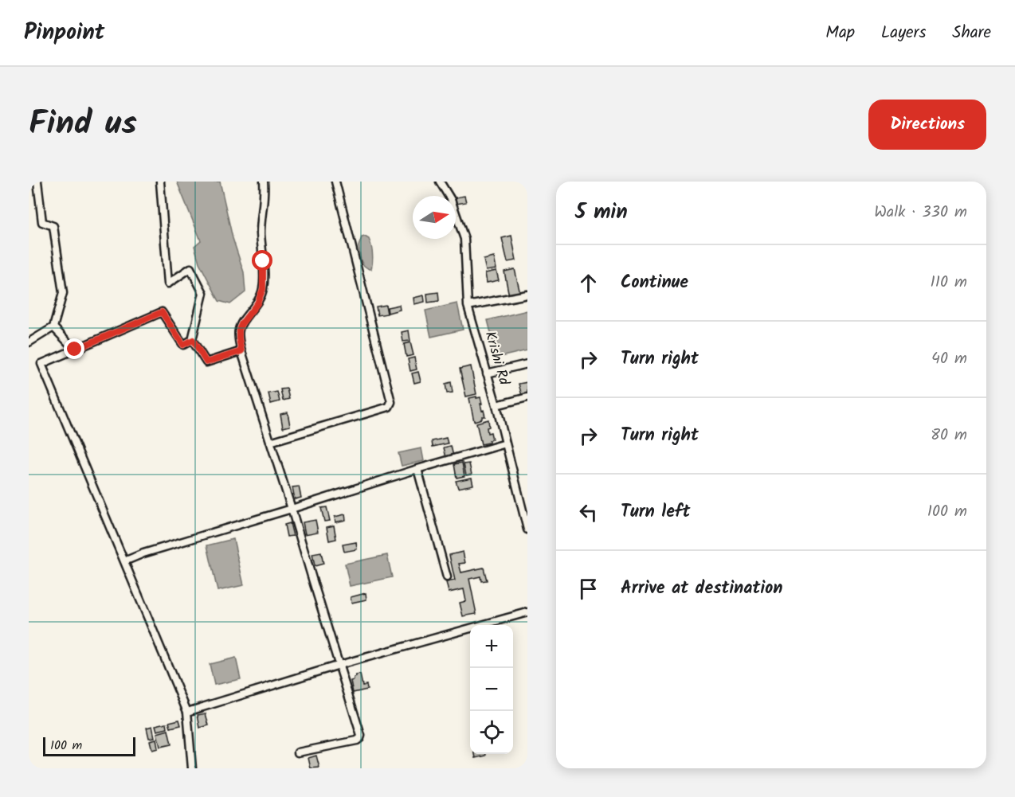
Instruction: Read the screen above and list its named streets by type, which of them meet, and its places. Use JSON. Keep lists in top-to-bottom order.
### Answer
{
  "streets": {
    "street": ["Krishi Rd"]
  },
  "scale_bar": "100 m",
  "north": "right",
  "page": {
    "header": "Pinpoint",
    "nav": ["Map", "Layers", "Share"],
    "title": "Find us",
    "buttons": "Directions",
    "heading": ["5 min", "Walk · 330 m"],
    "list": [
      ["Continue", "110 m"],
      ["Turn right", "40 m"],
      ["Turn right", "80 m"],
      ["Turn left", "100 m"],
      "Arrive at destination"
    ],
    "map_buttons": ["+", "−"],
    "scale": "100 m"
  }
}
